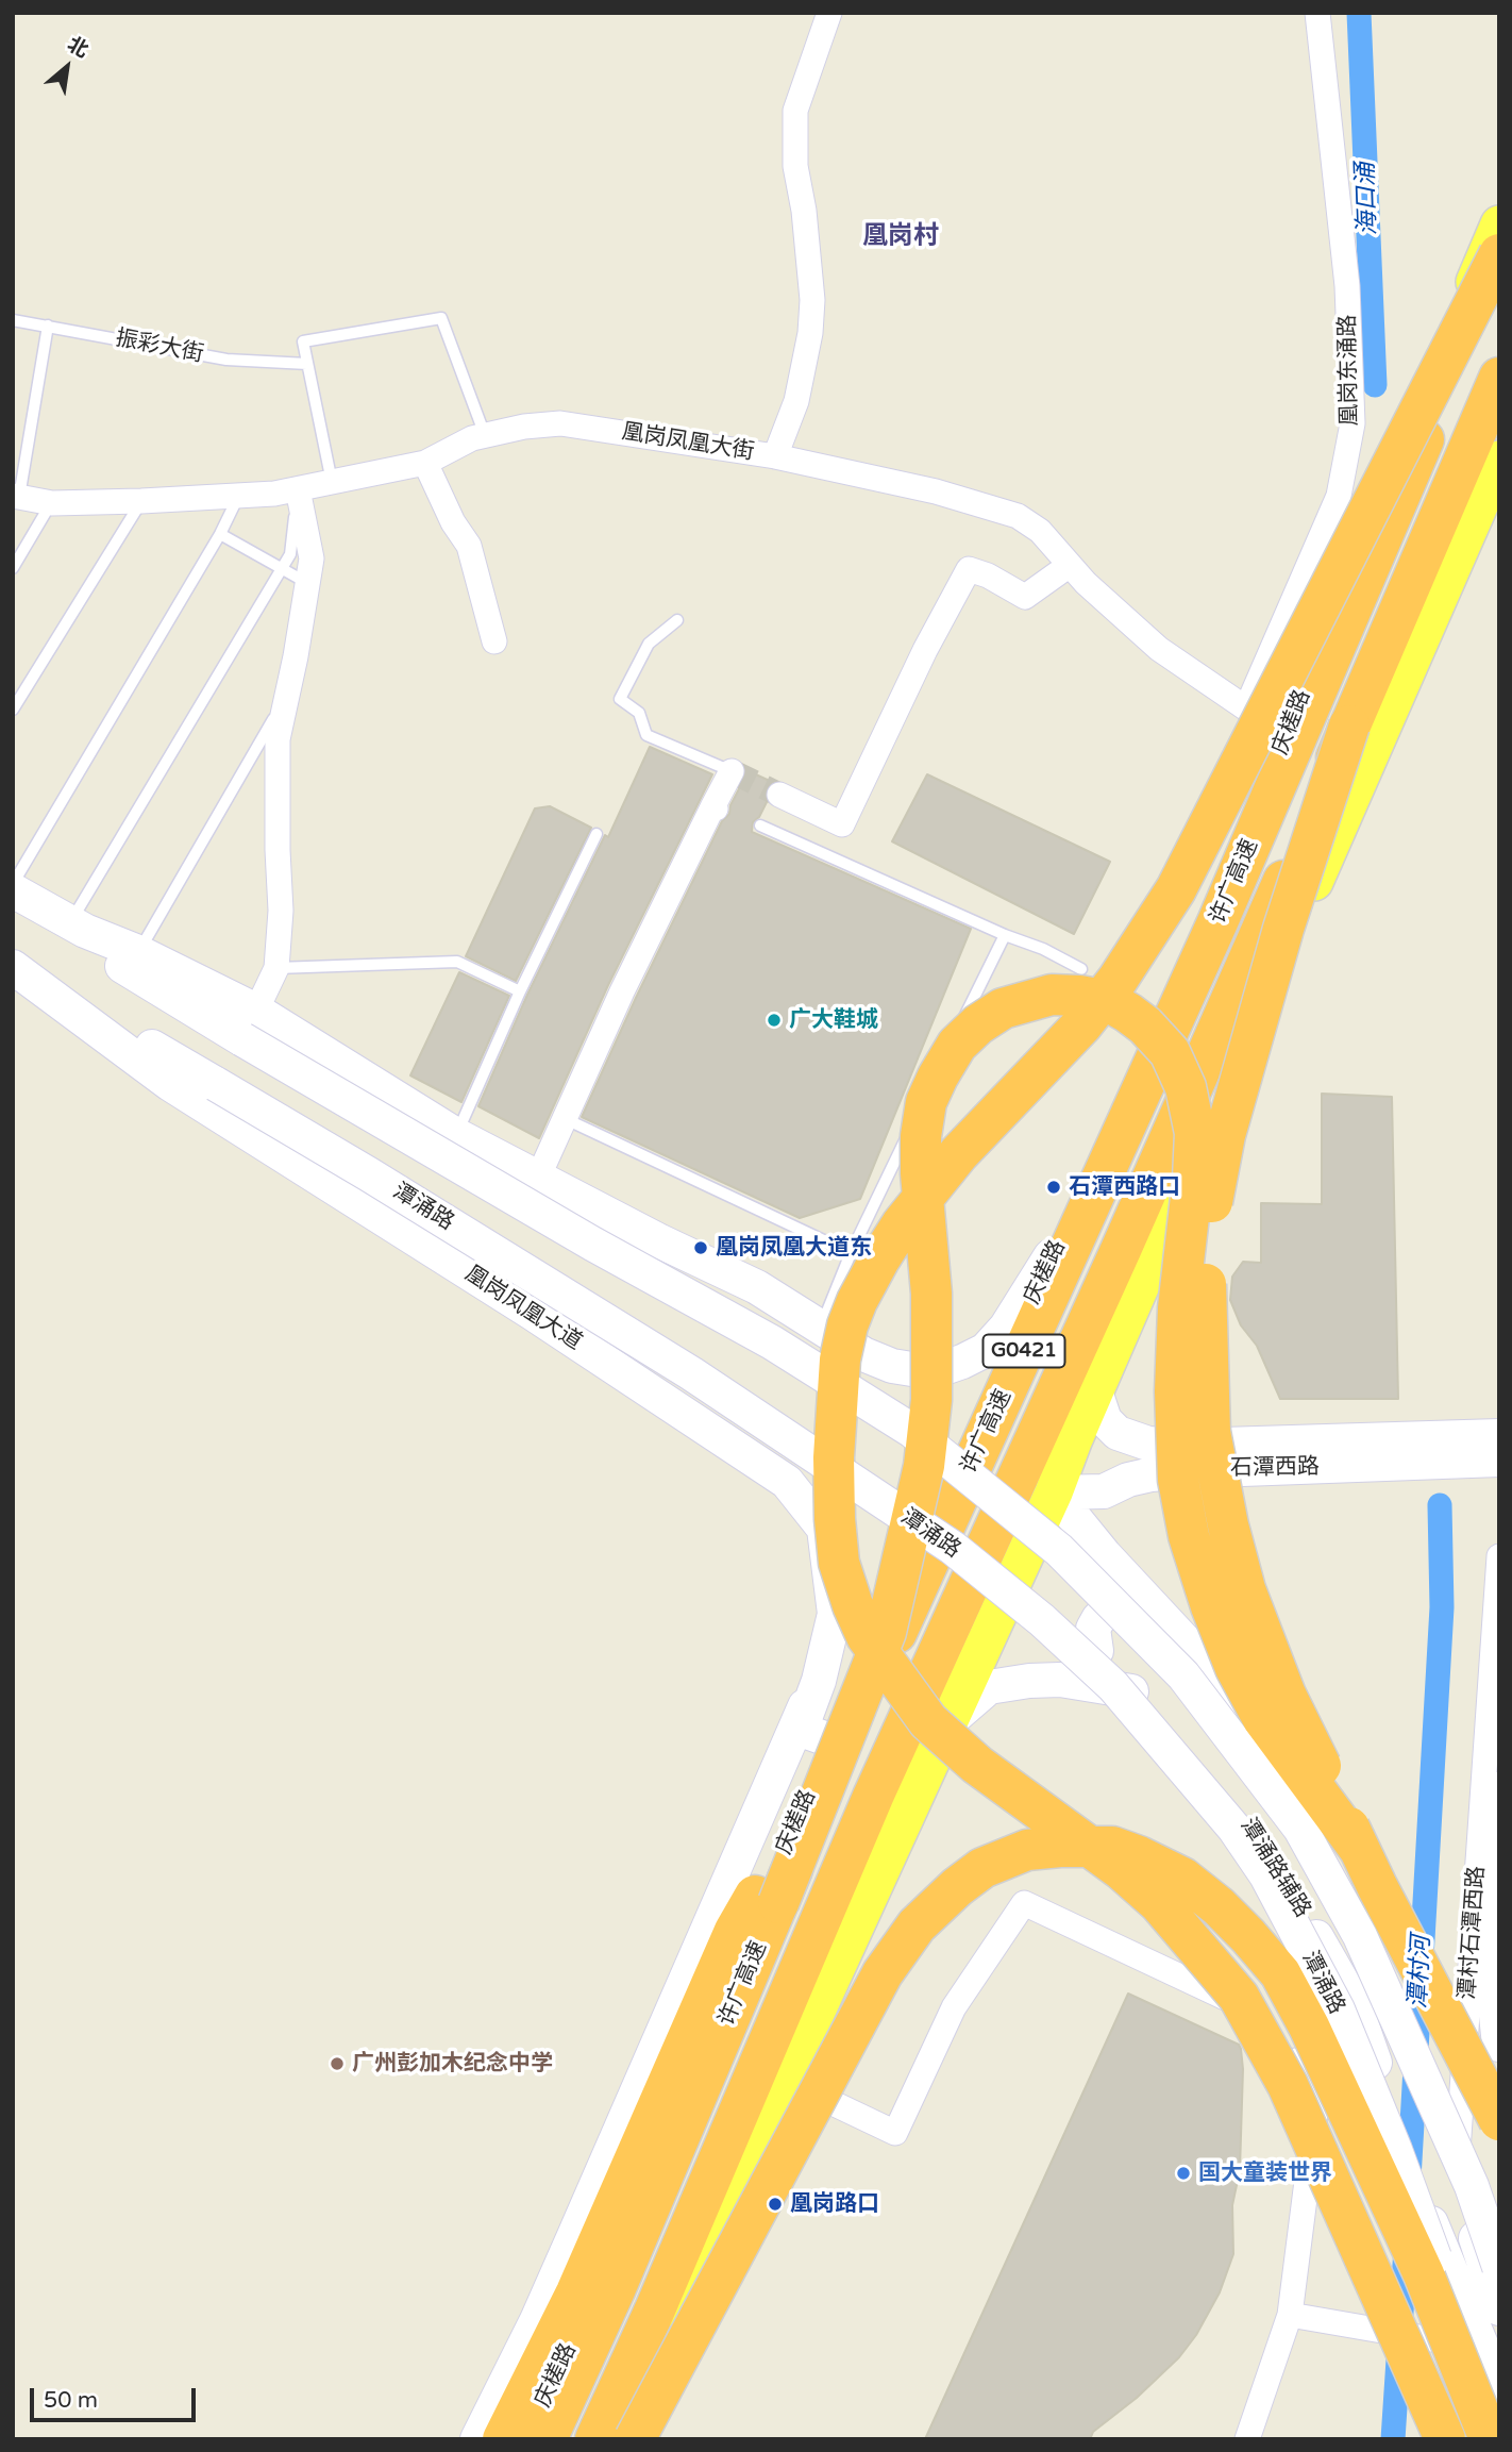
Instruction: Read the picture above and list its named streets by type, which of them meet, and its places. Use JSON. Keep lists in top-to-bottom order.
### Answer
{
  "streets": {
    "highway": ["许广高速", "G0421"],
    "main road": ["庆槎路"],
    "street": [
      "凰岗东涌路",
      "凰岗凤凰大街",
      "潭涌路",
      "凰岗凤凰大道",
      "石潭西路",
      "潭涌路辅路",
      "潭村石潭西路"
    ],
    "lane": ["振彩大街"]
  },
  "crossings": [
    ["凰岗东涌路", "凰岗凤凰大街"],
    ["凰岗凤凰大街", "庆槎路"],
    ["庆槎路", "凰岗凤凰大道"],
    ["潭涌路", "凰岗凤凰大道"],
    ["石潭西路", "潭涌路辅路"],
    ["潭涌路辅路", "潭村石潭西路"]
  ],
  "districts": ["凰岗村"],
  "water": ["海口涌", "潭村河"],
  "places": [
    "广大鞋城",
    "石潭西路口",
    "凰岗凤凰大道东",
    "广州彭加木纪念中学",
    "国大童装世界",
    "凰岗路口"
  ],
  "scale_bar": "50 m",
  "north": "top right"
}
